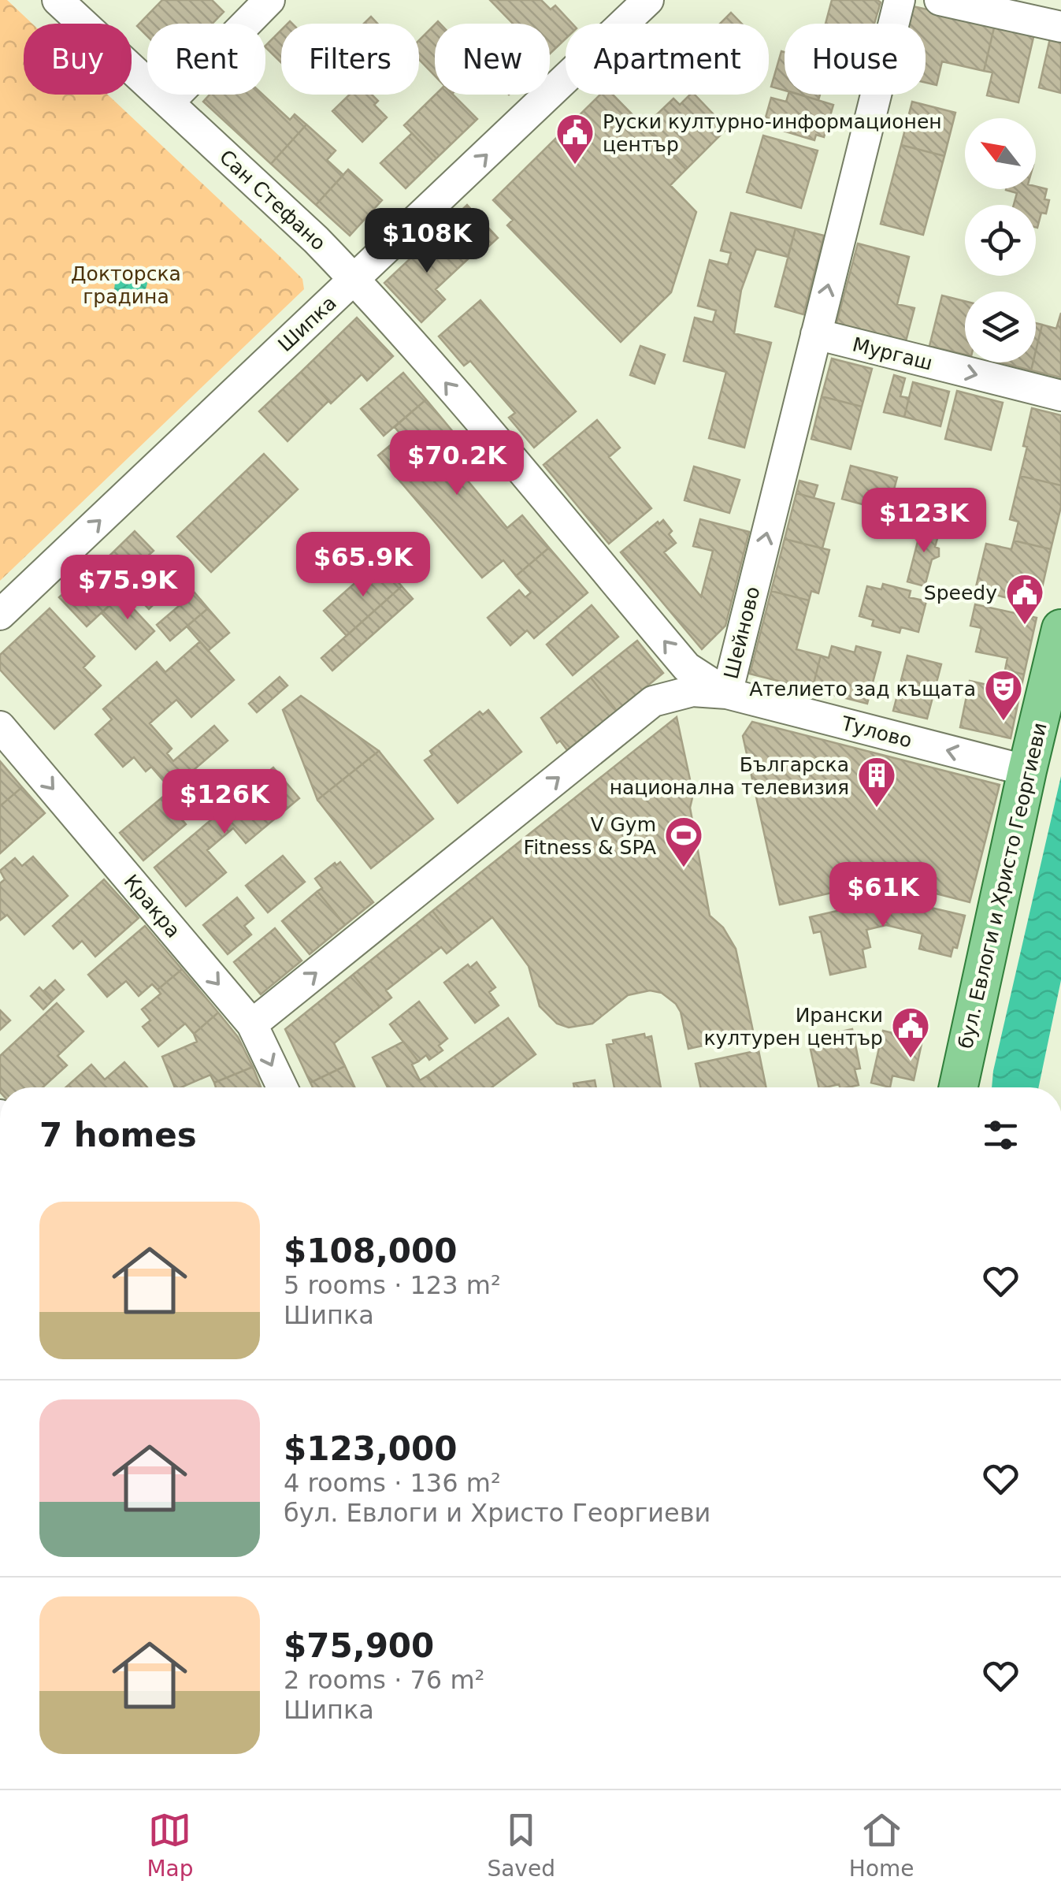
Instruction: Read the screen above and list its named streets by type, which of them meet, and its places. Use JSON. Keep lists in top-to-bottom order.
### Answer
{
  "streets": {
    "main road": ["бул. Евлоги и Христо Георгиеви"],
    "street": [
      "Сан Стефано",
      "Шипка",
      "Мургаш",
      "Шейново",
      "Тулово",
      "Кракра"
    ]
  },
  "crossings": [
    ["Сан Стефано", "Шипка"],
    ["Сан Стефано", "Шейново"],
    ["Сан Стефано", "Тулово"],
    ["Мургаш", "Шейново"],
    ["Шейново", "Тулово"],
    ["Шейново", "Кракра"],
    ["Тулово", "бул. Евлоги и Христо Георгиеви"]
  ],
  "one_way": [
    "Сан Стефано",
    "Шипка",
    "Мургаш",
    "Шейново",
    "Тулово",
    "Кракра"
  ],
  "parks": ["Докторска градина"],
  "places": {
    "public building": ["Руски културно-информационен център", "Speedy", "Ирански културен център"],
    "theatre": ["Ателието зад къщата"],
    "building": ["Българска национална телевизия"],
    "sports": ["V Gym Fitness & SPA"]
  },
  "north": "top left",
  "page": {
    "chip": [
      "Buy",
      "Rent",
      "Filters",
      "New",
      "Apartment",
      "House"
    ],
    "price": [
      "$108K",
      "$70.2K",
      "$123K",
      "$65.9K",
      "$75.9K",
      "$126K",
      "$61K"
    ],
    "heading": "7 homes",
    "list": [
      {
        "name": "$108,000",
        "note": "5 rooms · 123 m² · Шипка"
      },
      {
        "name": "$123,000",
        "note": "4 rooms · 136 m² · бул. Евлоги и Христо Георгиеви"
      },
      {
        "name": "$75,900",
        "note": "2 rooms · 76 m² · Шипка"
      }
    ],
    "tabs": ["Map", "Saved", "Home"]
  }
}
